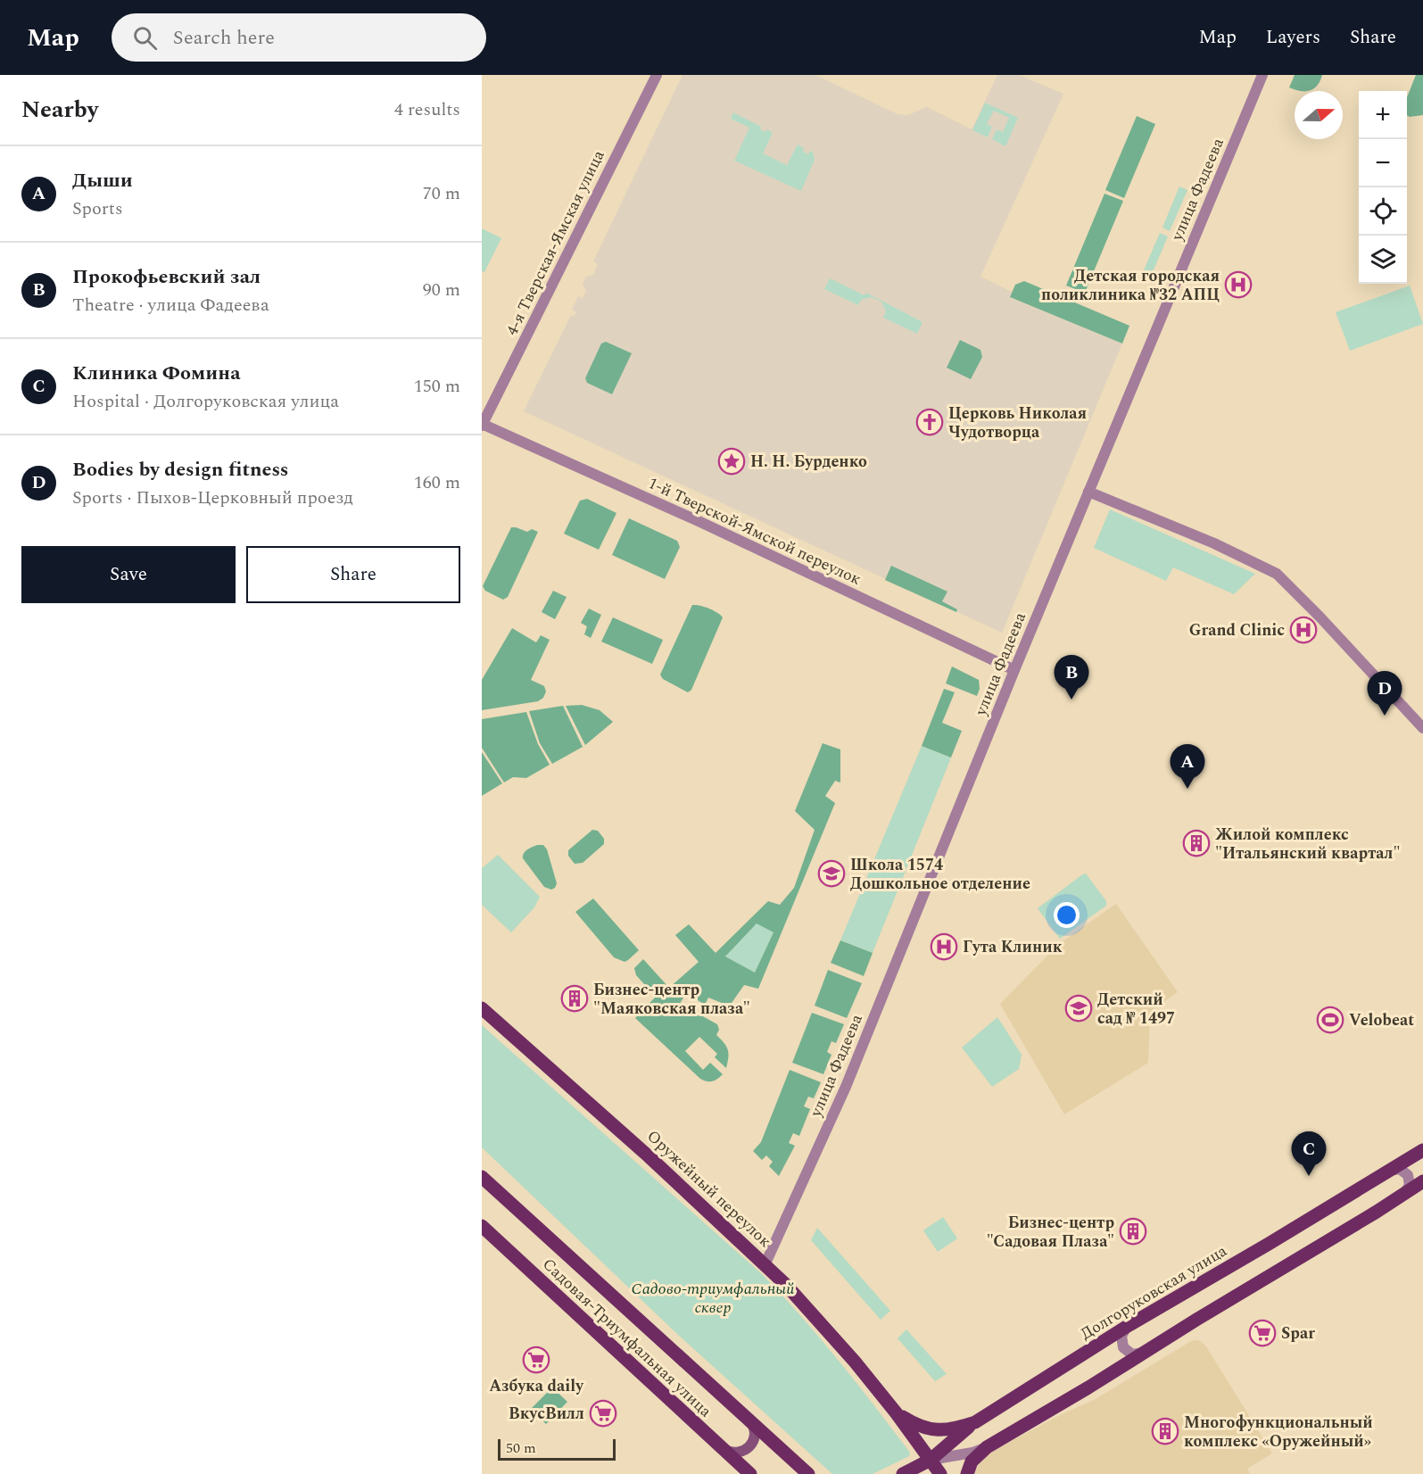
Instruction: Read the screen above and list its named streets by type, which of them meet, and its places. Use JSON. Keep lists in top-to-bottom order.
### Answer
{
  "streets": {
    "main road": ["Оружейный переулок", "Долгоруковская улица", "Садовая-Триумфальная улица"],
    "street": ["улица Фадеева", "4-я Тверская-Ямская улица", "1-й Тверской-Ямской переулок"]
  },
  "crossings": [
    ["улица Фадеева", "1-й Тверской-Ямской переулок"],
    ["улица Фадеева", "Оружейный переулок"],
    ["4-я Тверская-Ямская улица", "1-й Тверской-Ямской переулок"],
    ["Оружейный переулок", "Долгоруковская улица"]
  ],
  "parks": ["Садово-триумфальный сквер"],
  "places": {
    "hospital": ["Детская городская поликлиника №32 АПЦ", "Grand Clinic", "Гута Клиник"],
    "church": ["Церковь Николая Чудотворца"],
    "place": ["Н. Н. Бурденко"],
    "building": [
      "Жилой комплекс \"Итальянский квартал\"",
      "Бизнес-центр \"Маяковская плаза\"",
      "Бизнес-центр \"Садовая Плаза\"",
      "Многофункциональный комплекс «Оружейный»"
    ],
    "school or university": ["Школа 1574 Дошкольное отделение", "Детский сад № 1497"],
    "sports": ["Velobeat"],
    "supermarket": ["Spar", "Азбука daily", "ВкусВилл"]
  },
  "scale_bar": "50 m",
  "north": "right",
  "page": {
    "header": "Map",
    "search": "Search here",
    "nav": ["Map", "Layers", "Share"],
    "heading": ["Nearby", "4 results"],
    "map_buttons": ["+", "−"],
    "list": [
      {
        "mark": "A",
        "name": "Дыши",
        "note": "Sports",
        "value": "70 m"
      },
      {
        "mark": "B",
        "name": "Прокофьевский зал",
        "note": "Theatre · улица Фадеева",
        "value": "90 m"
      },
      {
        "mark": "C",
        "name": "Клиника Фомина",
        "note": "Hospital · Долгоруковская улица",
        "value": "150 m"
      },
      {
        "mark": "D",
        "name": "Bodies by design fitness",
        "note": "Sports · Пыхов-Церковный проезд",
        "value": "160 m"
      }
    ],
    "buttons": ["Save", "Share"],
    "pins": [
      "B",
      "D",
      "A",
      "C"
    ],
    "scale": "50 m"
  }
}
